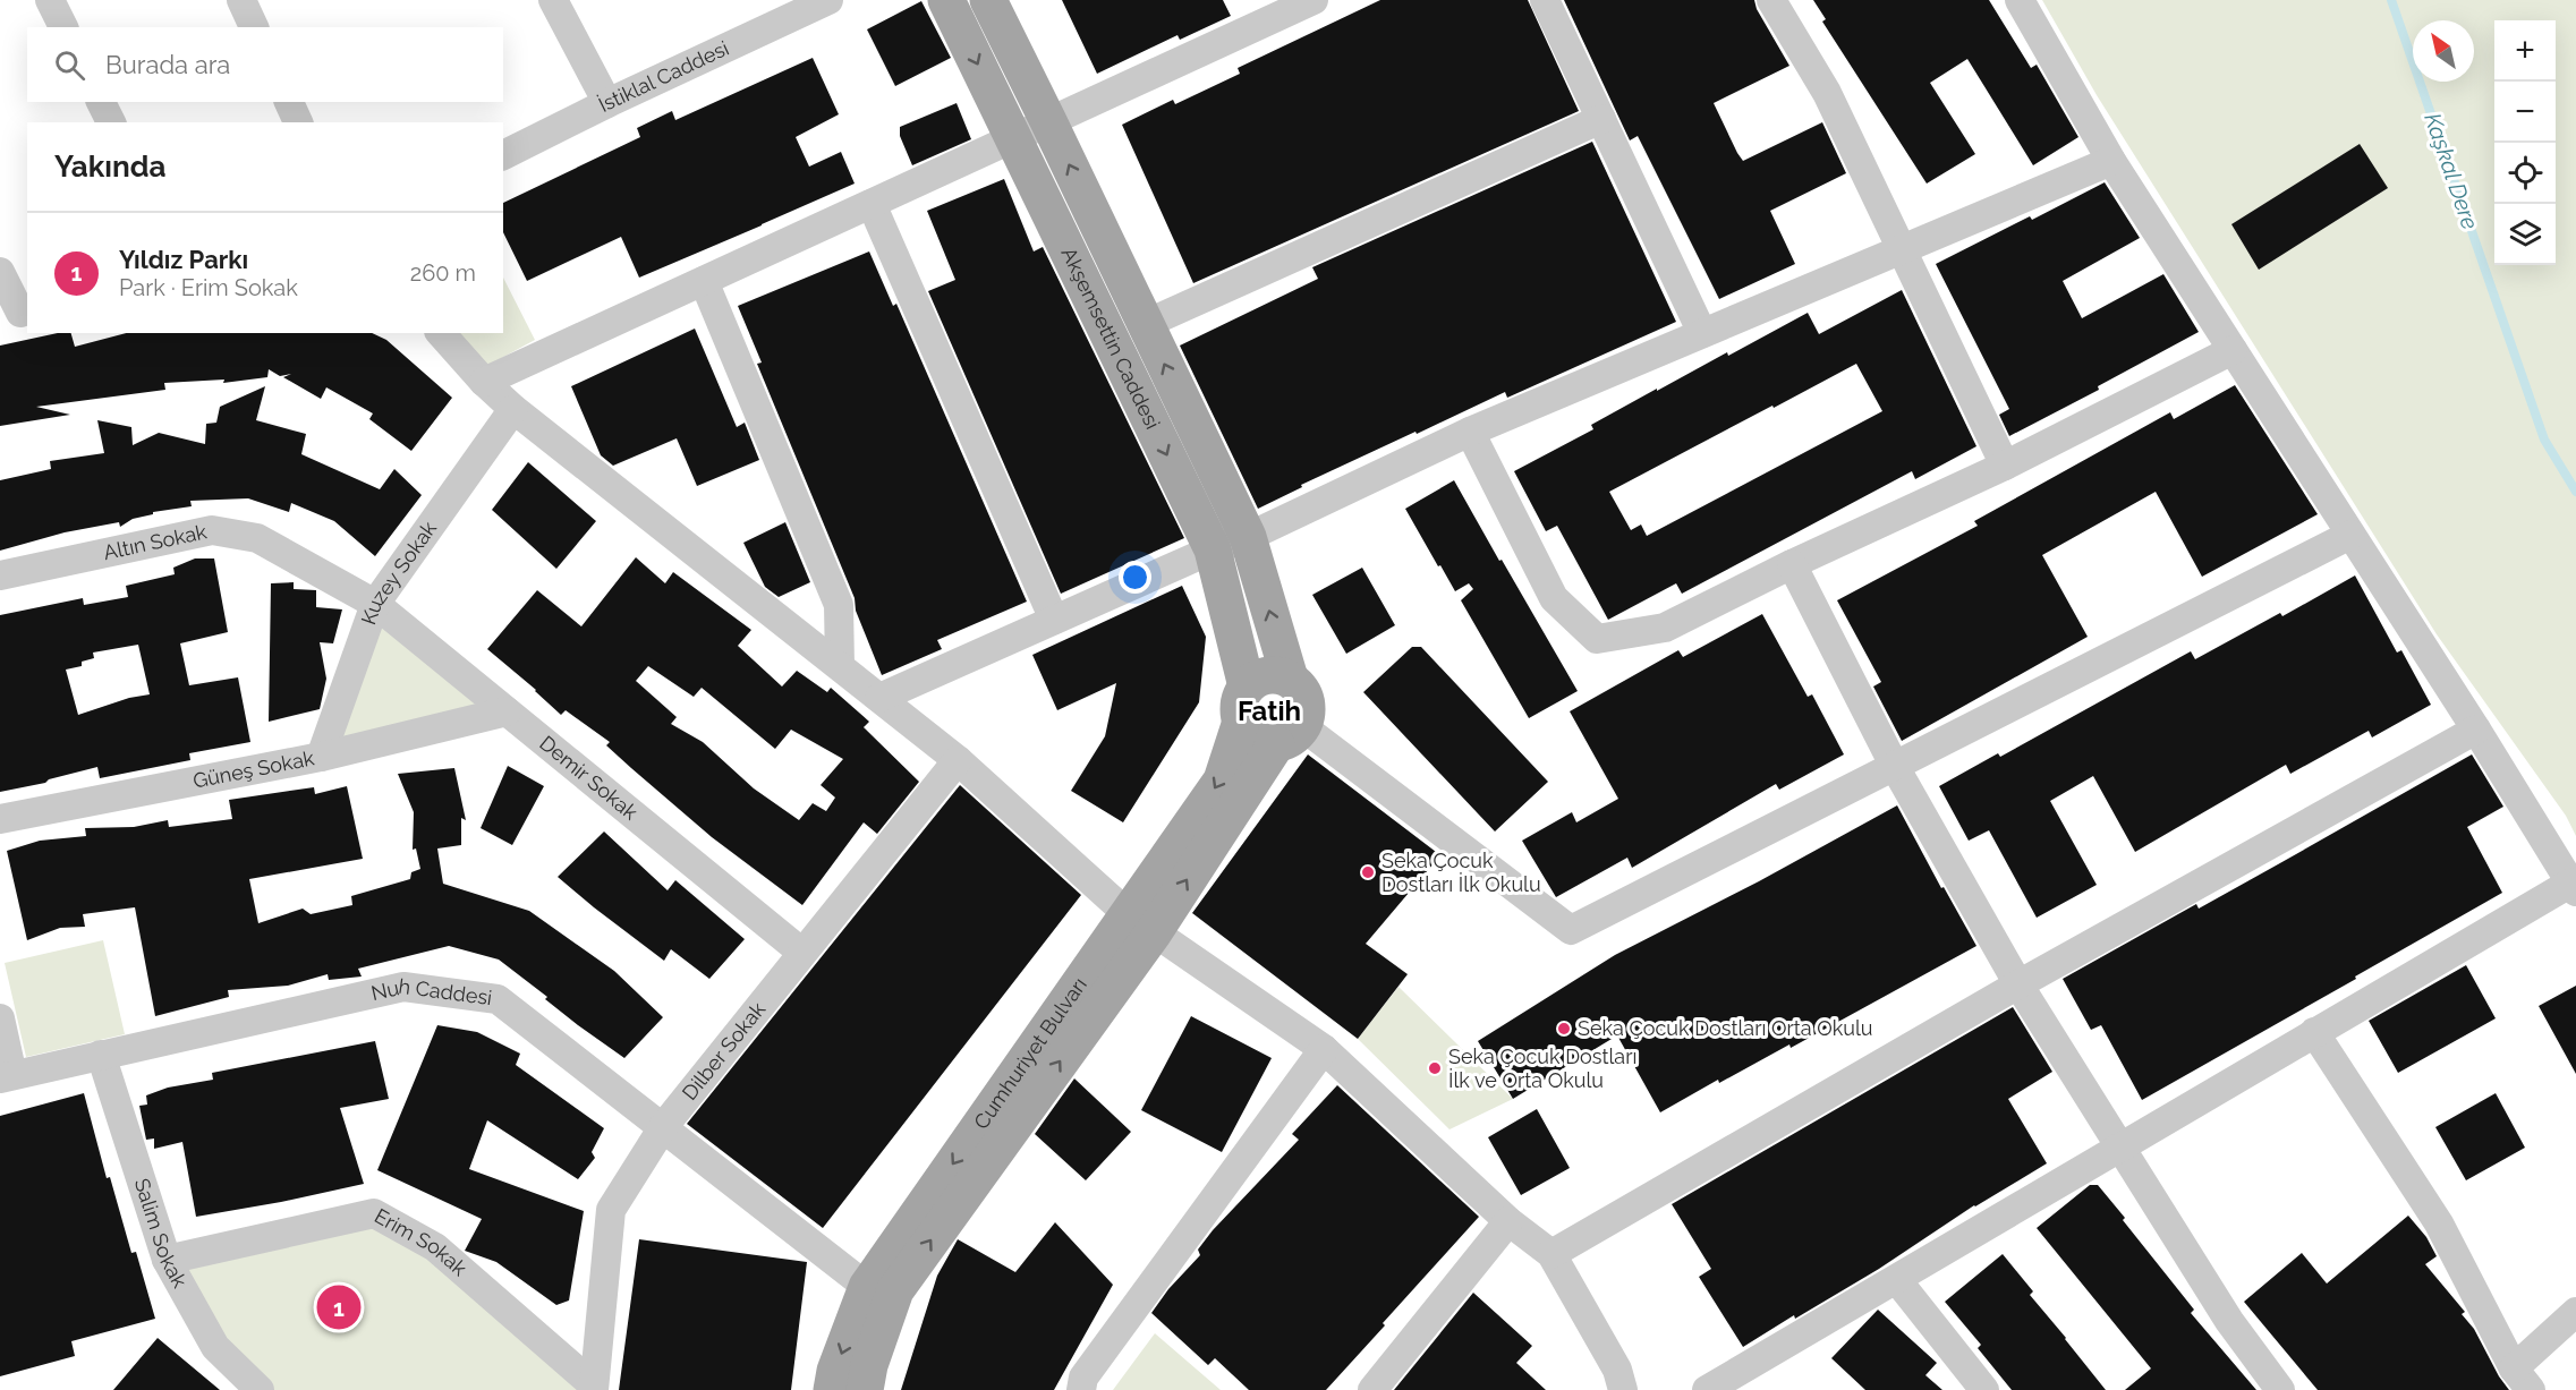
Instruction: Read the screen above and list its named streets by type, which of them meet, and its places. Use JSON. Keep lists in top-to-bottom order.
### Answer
{
  "streets": {
    "main road": ["Akşemsettin Caddesi", "Cumhuriyet Bulvarı"],
    "street": [
      "İstiklal Caddesi",
      "Altın Sokak",
      "Kuzey Sokak",
      "Güneş Sokak",
      "Demir Sokak",
      "Nuh Caddesi",
      "Dilber Sokak",
      "Salim Sokak",
      "Erim Sokak"
    ]
  },
  "crossings": [
    ["Akşemsettin Caddesi", "Cumhuriyet Bulvarı"],
    ["Altın Sokak", "Kuzey Sokak"],
    ["Altın Sokak", "Demir Sokak"],
    ["Kuzey Sokak", "Güneş Sokak"],
    ["Kuzey Sokak", "Demir Sokak"],
    ["Güneş Sokak", "Demir Sokak"],
    ["Demir Sokak", "Dilber Sokak"],
    ["Nuh Caddesi", "Dilber Sokak"],
    ["Nuh Caddesi", "Cumhuriyet Bulvarı"],
    ["Nuh Caddesi", "Salim Sokak"],
    ["Dilber Sokak", "Erim Sokak"],
    ["Salim Sokak", "Erim Sokak"]
  ],
  "districts": ["Fatih"],
  "water": ["Kaşkal Dere"],
  "places": ["Seka Çocuk Dostları İlk Okulu", "Seka Çocuk Dostları Orta Okulu", "Seka Çocuk Dostları İlk ve Orta Okulu"],
  "north": "top left",
  "page": {
    "map_buttons": ["+", "−"],
    "search": "Burada ara",
    "heading": "Yakında",
    "list": [
      {
        "mark": "1",
        "name": "Yıldız Parkı",
        "note": "Park · Erim Sokak",
        "value": "260 m"
      }
    ],
    "pins": "1"
  }
}
